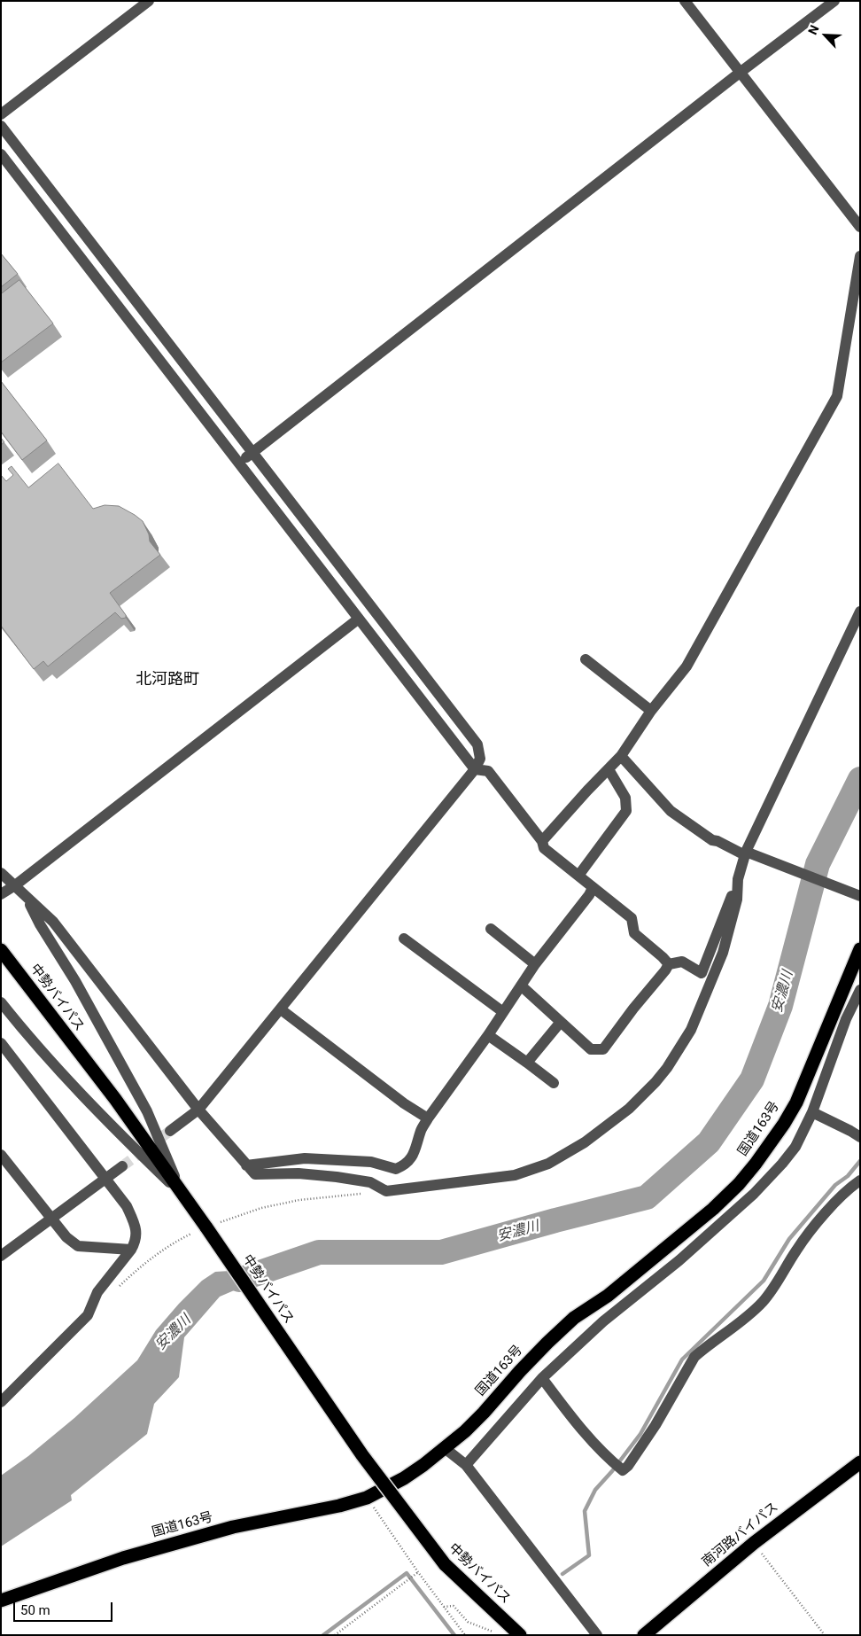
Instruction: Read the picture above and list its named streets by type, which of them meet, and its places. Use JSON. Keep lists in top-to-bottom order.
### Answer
{
  "streets": {
    "highway": ["中勢バイパス", "国道163号", "南河路バイパス"]
  },
  "districts": ["北河路町"],
  "water": ["安濃川"],
  "scale_bar": "50 m",
  "north": "top left"
}
